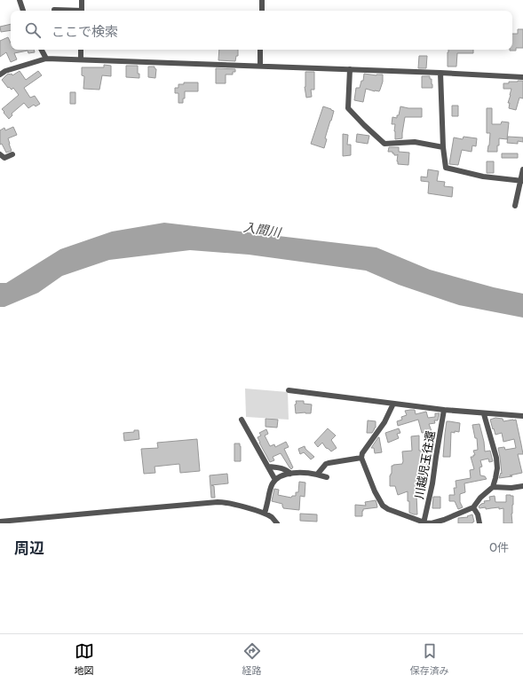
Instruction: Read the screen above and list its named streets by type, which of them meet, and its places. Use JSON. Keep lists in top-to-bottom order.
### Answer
{
  "streets": {
    "street": ["川越児玉往還"]
  },
  "water": ["入間川"],
  "page": {
    "search": "ここで検索",
    "heading": ["周辺", "0件"],
    "nav": ["地図", "経路", "保存済み"]
  }
}
